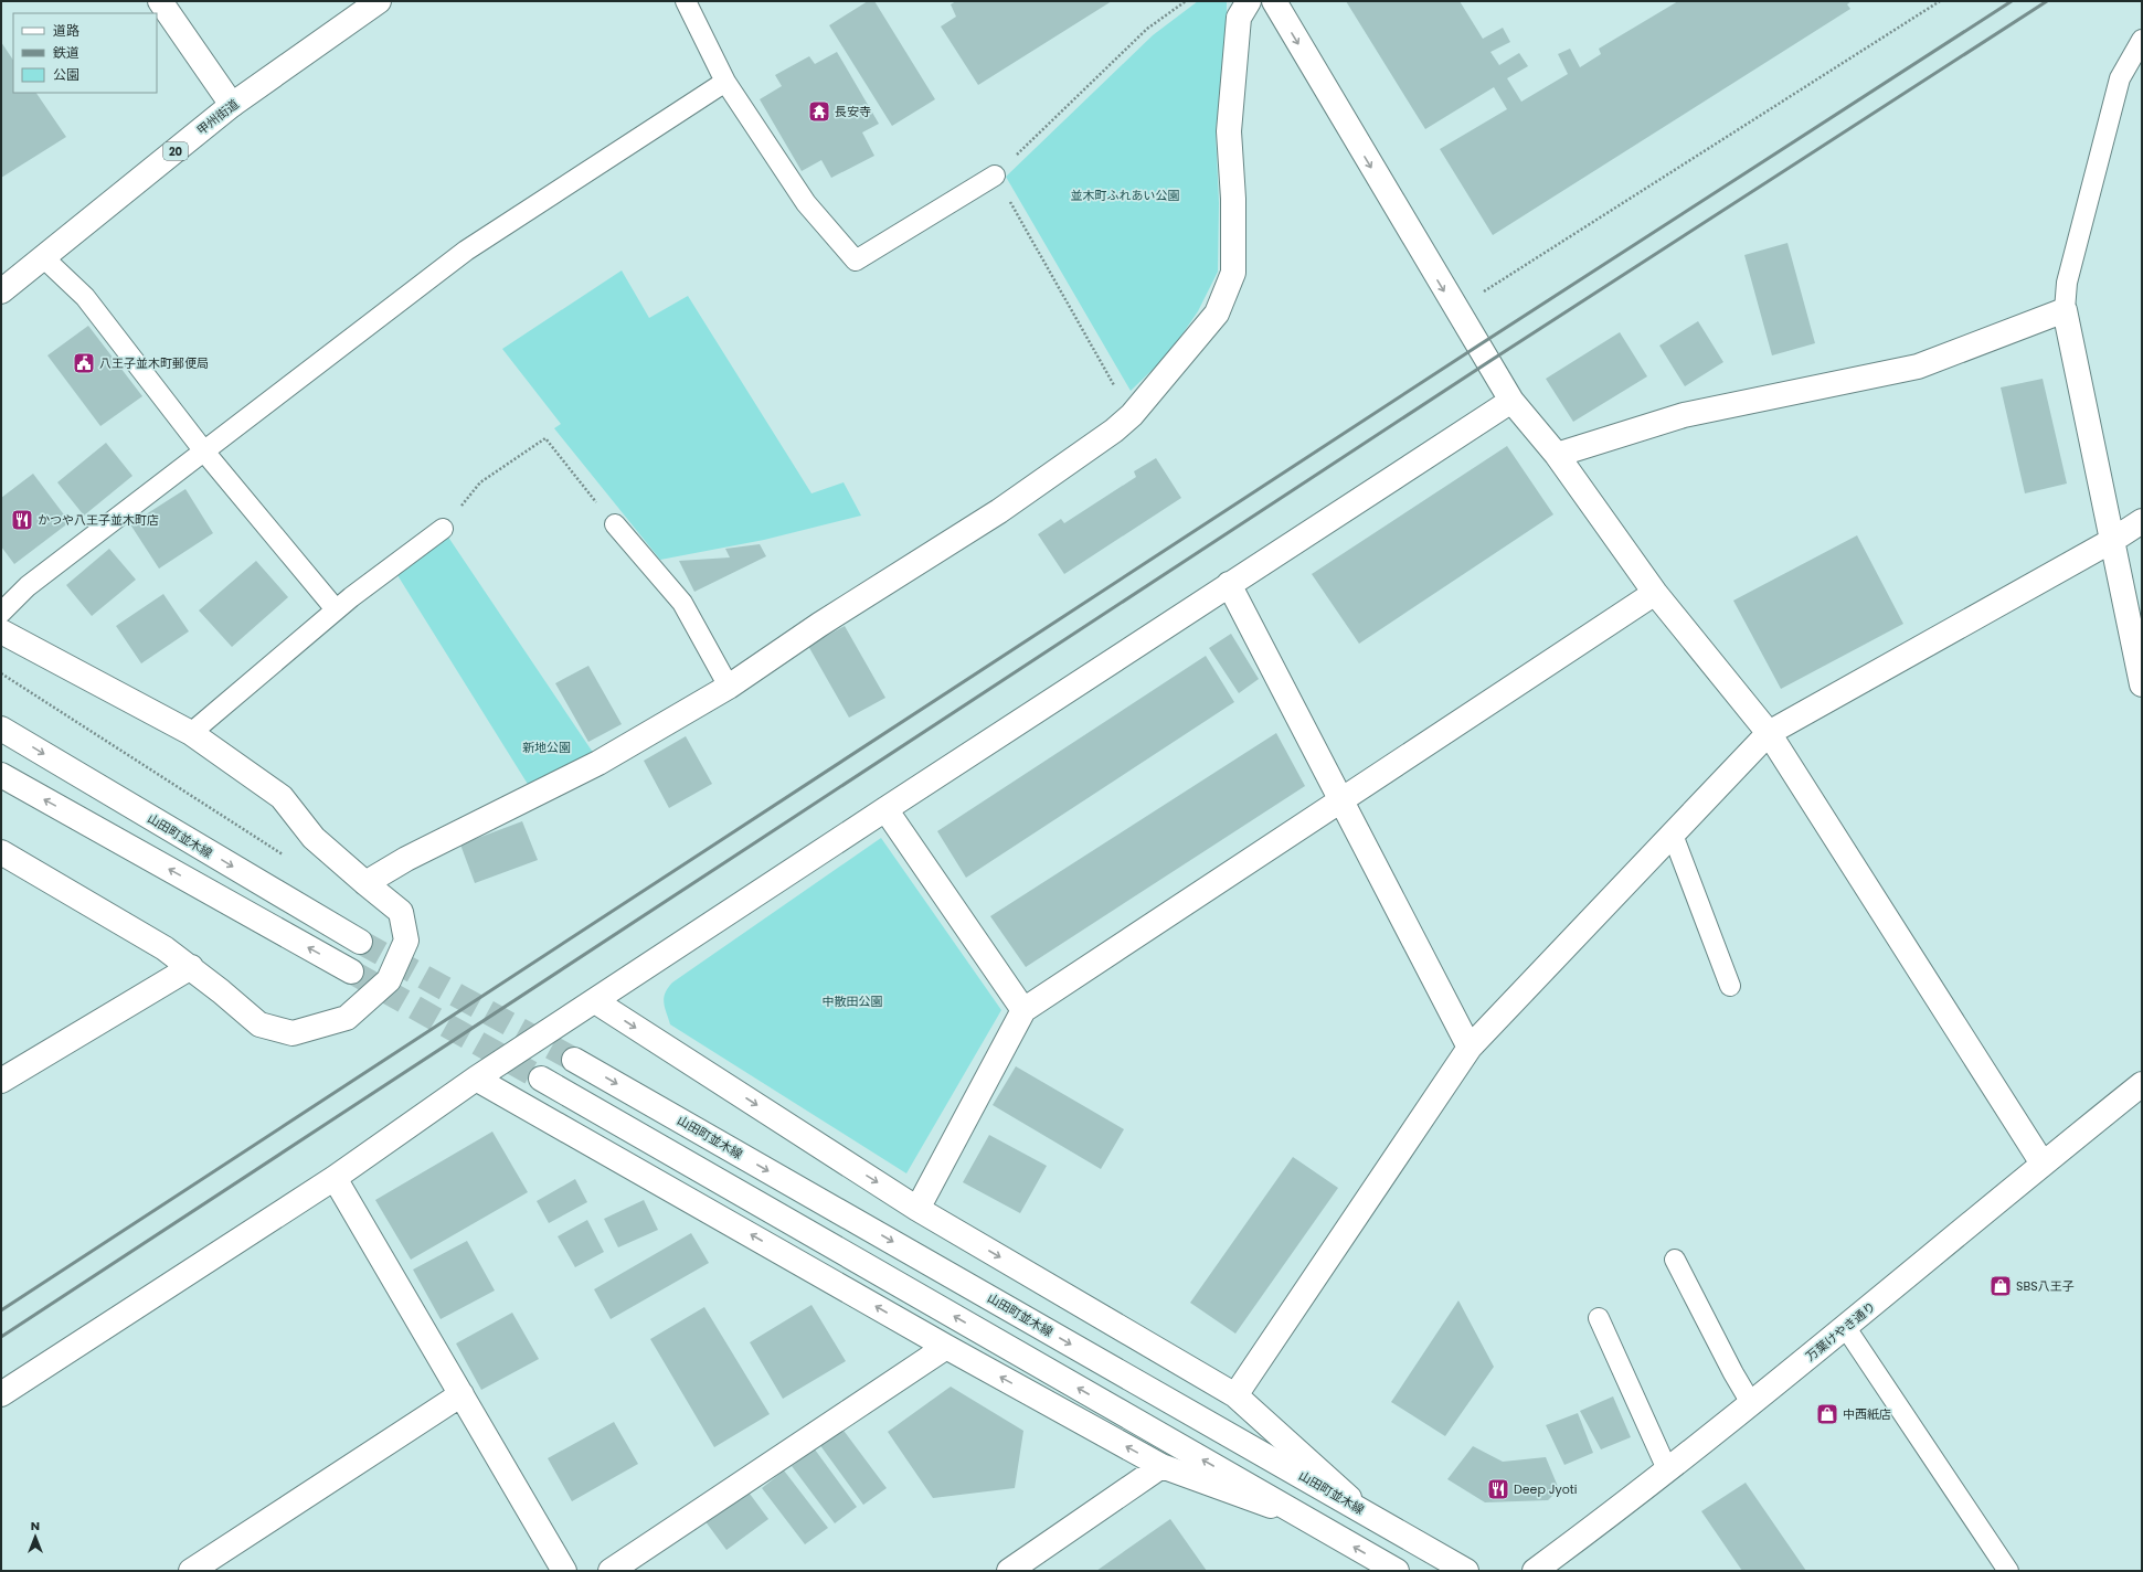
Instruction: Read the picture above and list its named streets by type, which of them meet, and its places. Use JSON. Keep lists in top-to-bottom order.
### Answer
{
  "streets": {
    "main road": [
      "甲州街道",
      "20",
      "山田町並木線",
      "万葉けやき通り"
    ]
  },
  "parks": ["並木町ふれあい公園", "新地公園", "中散田公園"],
  "places": {
    "temple": ["長安寺"],
    "public building": ["八王子並木町郵便局"],
    "restaurant": ["かつや八王子並木町店", "Deep Jyoti"],
    "shop": ["SBS八王子", "中西紙店"]
  },
  "legend": ["道路", "鉄道", "公園"],
  "north": "top"
}
